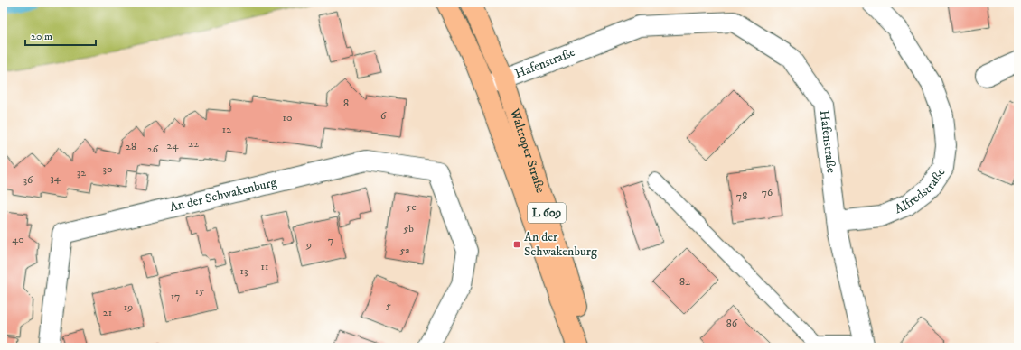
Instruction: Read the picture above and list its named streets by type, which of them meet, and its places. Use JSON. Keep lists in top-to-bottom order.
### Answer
{
  "streets": {
    "main road": ["Hafenstraße", "Waltroper Straße", "L 609"],
    "street": ["Alfredstraße", "An der Schwakenburg"]
  },
  "crossings": [
    ["Hafenstraße", "Waltroper Straße"],
    ["Hafenstraße", "Alfredstraße"],
    ["Hafenstraße", "L 609"],
    ["Waltroper Straße", "L 609"]
  ],
  "places": {
    "transit": ["An der Schwakenburg"]
  },
  "house_numbers": [
    "8",
    "6",
    "10",
    "12",
    "22",
    "24",
    "28",
    "26",
    "30",
    "32",
    "34",
    "36",
    "76",
    "78",
    "5c",
    "5b",
    "40",
    "7",
    "9",
    "5a",
    "11",
    "13",
    "82",
    "15",
    "17",
    "5",
    "19",
    "21",
    "86"
  ],
  "scale_bar": "20 m"
}
